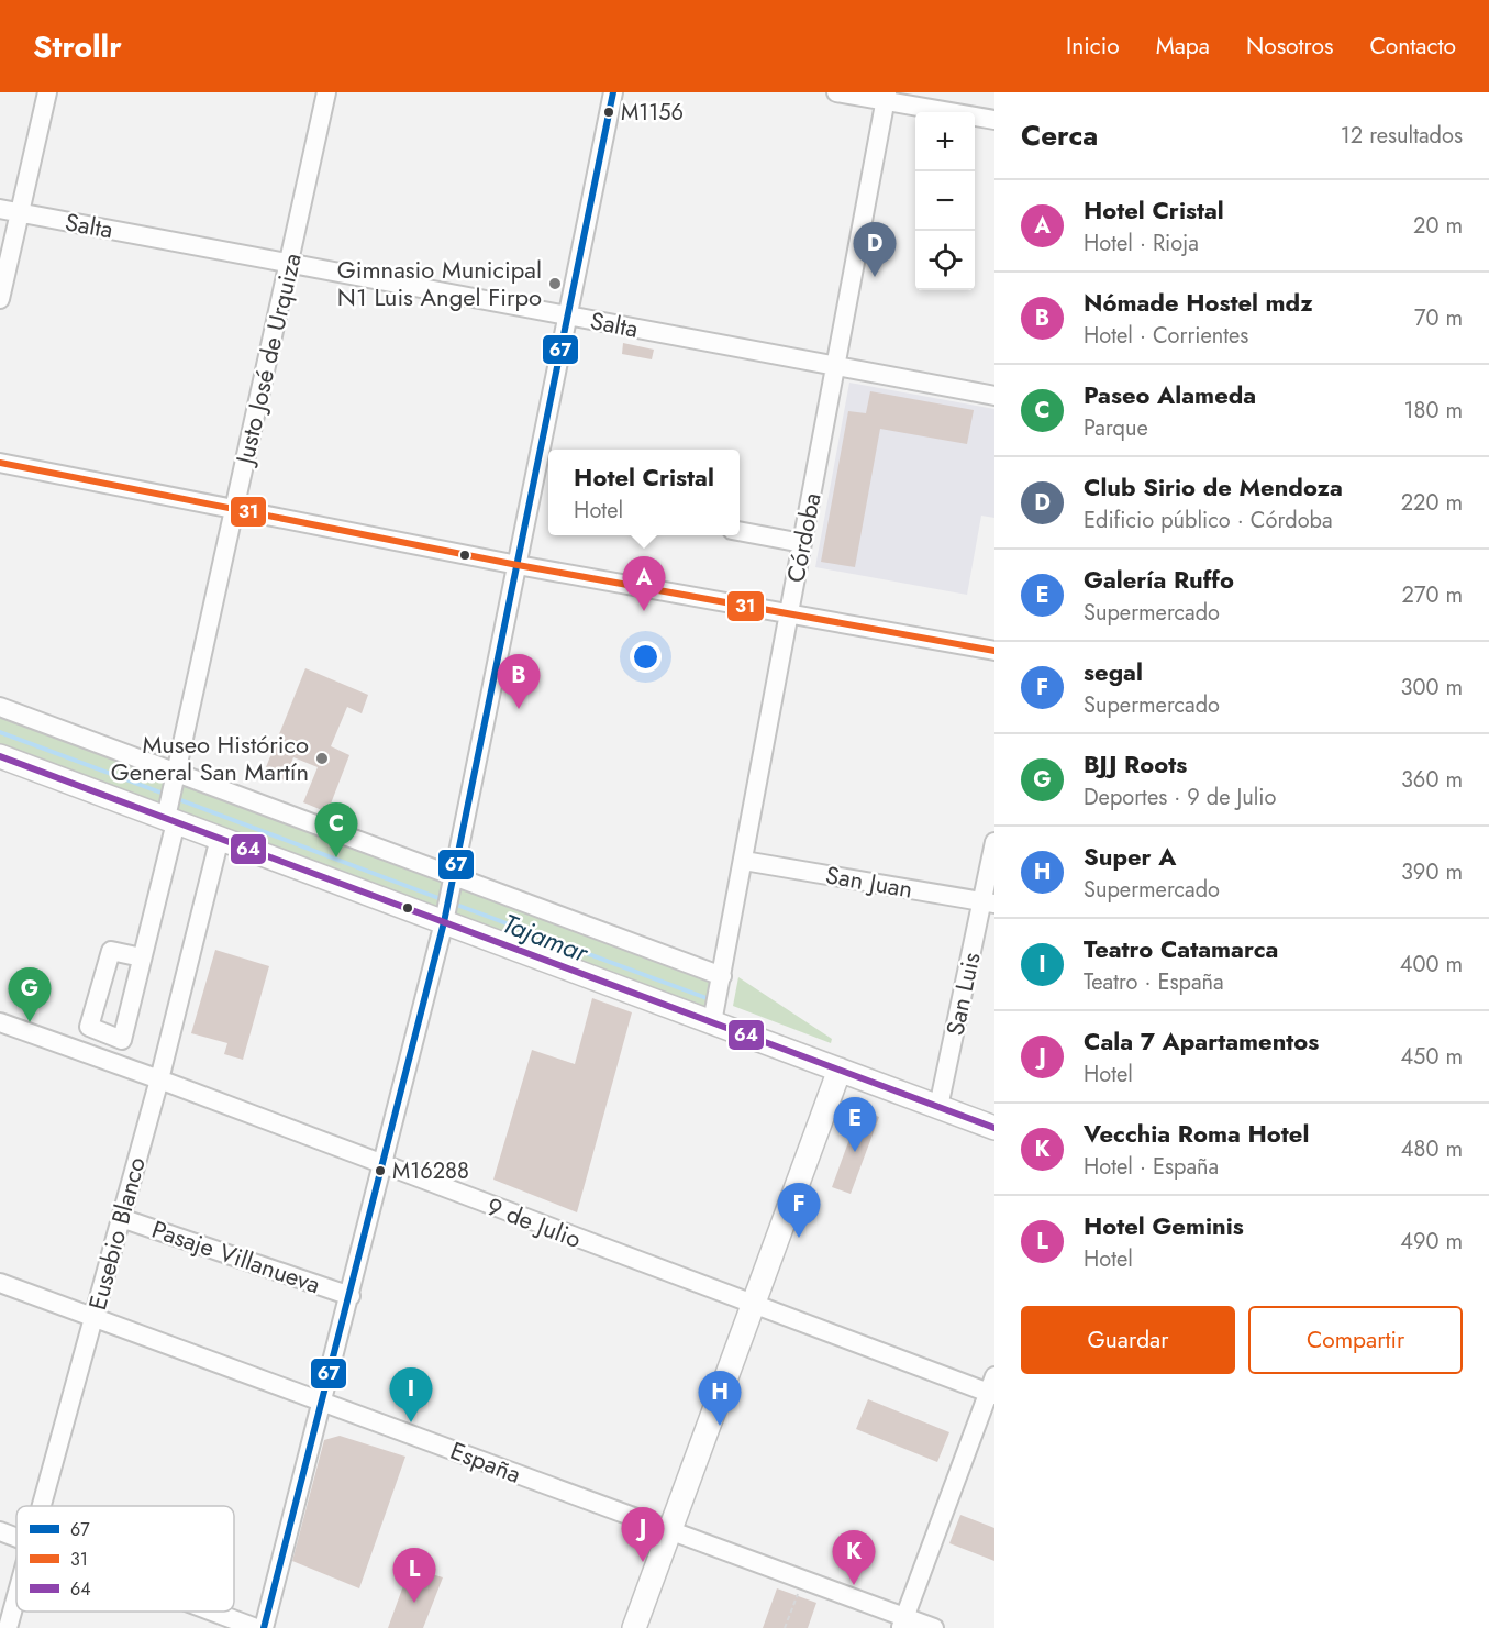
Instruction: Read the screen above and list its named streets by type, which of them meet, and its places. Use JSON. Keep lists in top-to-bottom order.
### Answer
{
  "streets": {
    "street": [
      "Salta",
      "Justo José de Urquiza",
      "Córdoba",
      "San Juan",
      "San Luis",
      "9 de Julio",
      "Eusebio Blanco",
      "Pasaje Villanueva",
      "España"
    ]
  },
  "crossings": [
    ["Salta", "Justo José de Urquiza"],
    ["Salta", "Córdoba"],
    ["Córdoba", "San Juan"],
    ["San Juan", "San Luis"],
    ["9 de Julio", "Eusebio Blanco"],
    ["Eusebio Blanco", "Pasaje Villanueva"],
    ["Eusebio Blanco", "España"]
  ],
  "water": ["Tajamar"],
  "places": [
    "M1156",
    "Gimnasio Municipal N1 Luis Angel Firpo",
    "Museo Histórico General San Martín",
    "M16288"
  ],
  "lines": ["transit line 67", "transit line 31", "transit line 64"],
  "legend": ["67", "31", "64"],
  "page": {
    "header": "Strollr",
    "nav": [
      "Inicio",
      "Mapa",
      "Nosotros",
      "Contacto"
    ],
    "heading": ["Cerca", "12 resultados"],
    "map_buttons": ["+", "−"],
    "list": [
      {
        "mark": "A",
        "name": "Hotel Cristal",
        "note": "Hotel · Rioja",
        "value": "20 m"
      },
      {
        "mark": "B",
        "name": "Nómade Hostel mdz",
        "note": "Hotel · Corrientes",
        "value": "70 m"
      },
      {
        "mark": "C",
        "name": "Paseo Alameda",
        "note": "Parque",
        "value": "180 m"
      },
      {
        "mark": "D",
        "name": "Club Sirio de Mendoza",
        "note": "Edificio público · Córdoba",
        "value": "220 m"
      },
      {
        "mark": "E",
        "name": "Galería Ruffo",
        "note": "Supermercado",
        "value": "270 m"
      },
      {
        "mark": "F",
        "name": "segal",
        "note": "Supermercado",
        "value": "300 m"
      },
      {
        "mark": "G",
        "name": "BJJ Roots",
        "note": "Deportes · 9 de Julio",
        "value": "360 m"
      },
      {
        "mark": "H",
        "name": "Super A",
        "note": "Supermercado",
        "value": "390 m"
      },
      {
        "mark": "I",
        "name": "Teatro Catamarca",
        "note": "Teatro · España",
        "value": "400 m"
      },
      {
        "mark": "J",
        "name": "Cala 7 Apartamentos",
        "note": "Hotel",
        "value": "450 m"
      },
      {
        "mark": "K",
        "name": "Vecchia Roma Hotel",
        "note": "Hotel · España",
        "value": "480 m"
      },
      {
        "mark": "L",
        "name": "Hotel Geminis",
        "note": "Hotel",
        "value": "490 m"
      }
    ],
    "pins": [
      "D",
      "A",
      "B",
      "C",
      "G",
      "E",
      "F",
      "I",
      "H",
      "J",
      "K",
      "L"
    ],
    "popup": ["Hotel Cristal", "Hotel"],
    "buttons": ["Guardar", "Compartir"]
  }
}
